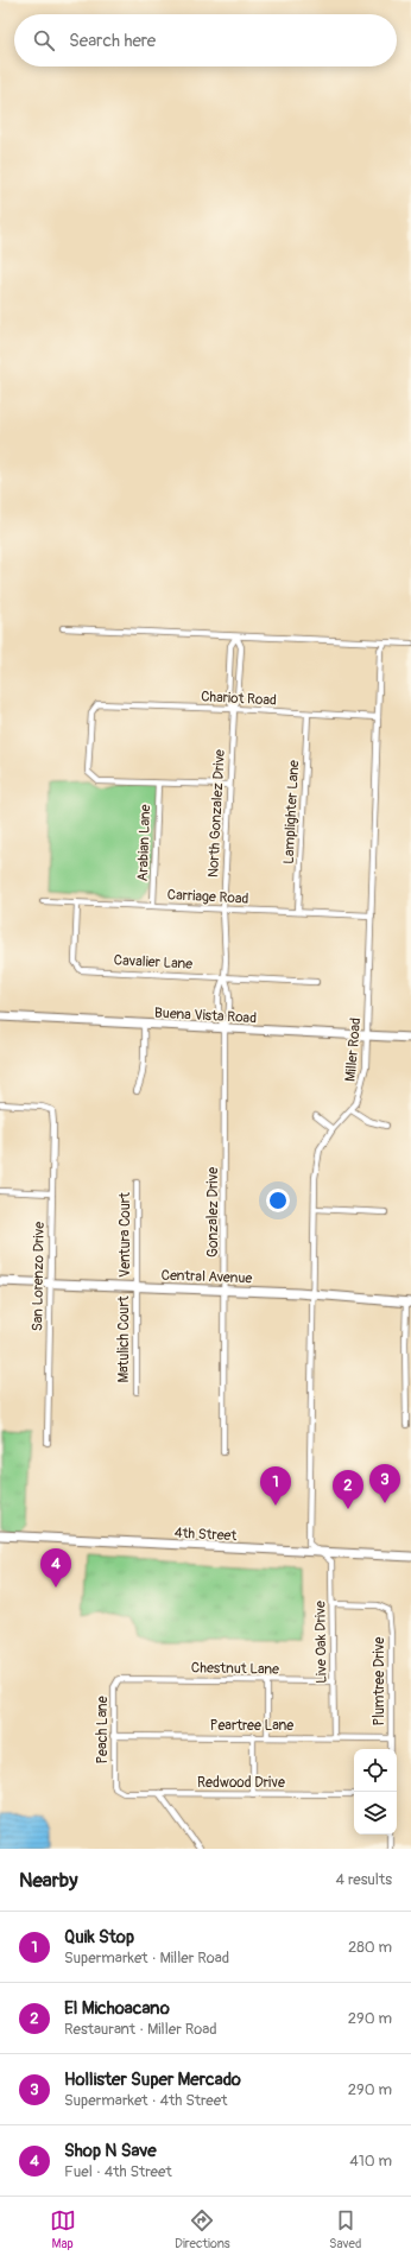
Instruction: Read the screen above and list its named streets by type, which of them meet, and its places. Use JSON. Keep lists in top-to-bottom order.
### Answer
{
  "streets": {
    "street": [
      "Chariot Road",
      "Lamplighter Lane",
      "North Gonzalez Drive",
      "Arabian Lane",
      "Carriage Road",
      "Cavalier Lane",
      "Buena Vista Road",
      "Miller Road",
      "Gonzalez Drive",
      "Ventura Court",
      "San Lorenzo Drive",
      "Central Avenue",
      "Matulich Court",
      "4th Street",
      "Live Oak Drive",
      "Chestnut Lane",
      "Plumtree Drive",
      "Peartree Lane",
      "Peach Lane",
      "Redwood Drive"
    ]
  },
  "crossings": [
    ["Chariot Road", "Lamplighter Lane"],
    ["Chariot Road", "North Gonzalez Drive"],
    ["Chariot Road", "Arabian Lane"],
    ["Chariot Road", "Miller Road"],
    ["Lamplighter Lane", "Carriage Road"],
    ["North Gonzalez Drive", "Carriage Road"],
    ["North Gonzalez Drive", "Cavalier Lane"],
    ["North Gonzalez Drive", "Buena Vista Road"],
    ["North Gonzalez Drive", "Gonzalez Drive"],
    ["Arabian Lane", "Carriage Road"],
    ["Carriage Road", "Cavalier Lane"],
    ["Carriage Road", "Miller Road"],
    ["Buena Vista Road", "Miller Road"],
    ["Buena Vista Road", "Gonzalez Drive"],
    ["Miller Road", "Central Avenue"],
    ["Miller Road", "4th Street"],
    ["Miller Road", "Live Oak Drive"],
    ["Gonzalez Drive", "Central Avenue"],
    ["Ventura Court", "Central Avenue"],
    ["Ventura Court", "Matulich Court"],
    ["San Lorenzo Drive", "Central Avenue"],
    ["Central Avenue", "Matulich Court"],
    ["4th Street", "Live Oak Drive"],
    ["Live Oak Drive", "Chestnut Lane"],
    ["Live Oak Drive", "Plumtree Drive"],
    ["Live Oak Drive", "Peartree Lane"],
    ["Chestnut Lane", "Peach Lane"],
    ["Plumtree Drive", "Peartree Lane"],
    ["Peartree Lane", "Peach Lane"],
    ["Peach Lane", "Redwood Drive"]
  ],
  "page": {
    "search": "Search here",
    "pins": [
      "3",
      "1",
      "2",
      "4"
    ],
    "heading": ["Nearby", "4 results"],
    "list": [
      {
        "mark": "1",
        "name": "Quik Stop",
        "note": "Supermarket · Miller Road",
        "value": "280 m"
      },
      {
        "mark": "2",
        "name": "El Michoacano",
        "note": "Restaurant · Miller Road",
        "value": "290 m"
      },
      {
        "mark": "3",
        "name": "Hollister Super Mercado",
        "note": "Supermarket · 4th Street",
        "value": "290 m"
      },
      {
        "mark": "4",
        "name": "Shop N Save",
        "note": "Fuel · 4th Street",
        "value": "410 m"
      }
    ],
    "nav": ["Map", "Directions", "Saved"]
  }
}
